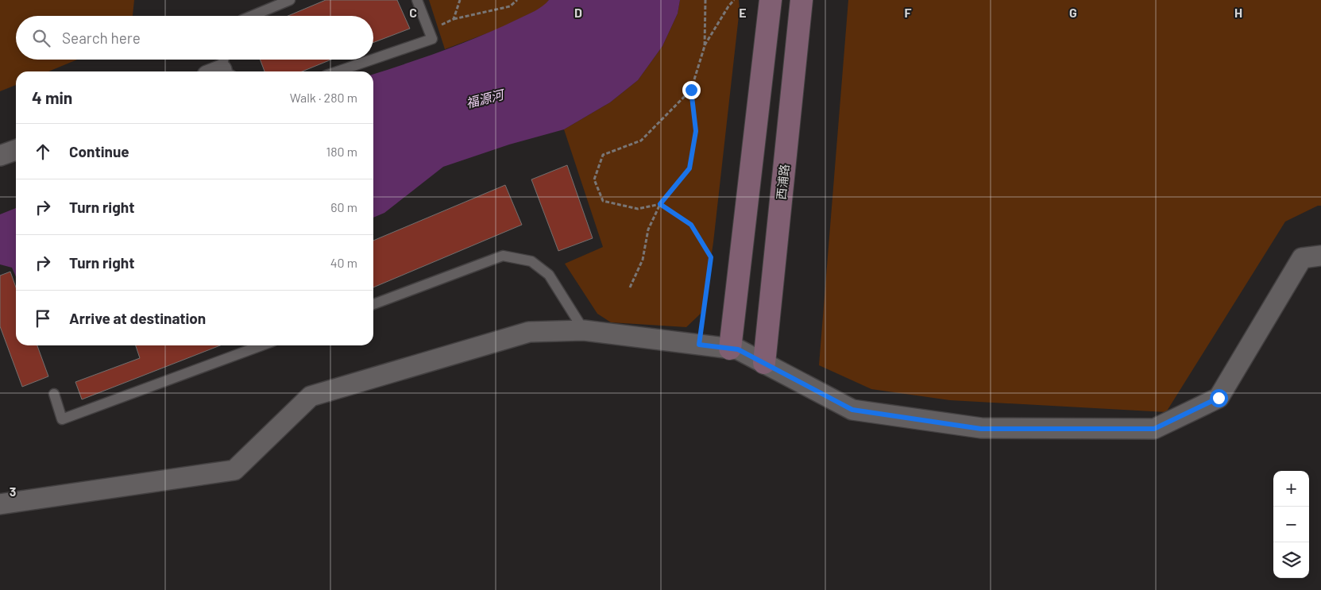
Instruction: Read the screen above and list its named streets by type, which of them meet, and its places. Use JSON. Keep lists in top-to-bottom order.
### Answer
{
  "streets": {
    "main road": ["西浦路"]
  },
  "water": ["福源河"],
  "page": {
    "search": "Search here",
    "heading": ["4 min", "Walk · 280 m"],
    "list": [
      ["Continue", "180 m"],
      ["Turn right", "60 m"],
      ["Turn right", "40 m"],
      "Arrive at destination"
    ],
    "map_buttons": ["+", "−"]
  },
  "grid": {
    "columns": [
      "C",
      "D",
      "E",
      "F",
      "G",
      "H"
    ],
    "rows": ["3"]
  }
}
